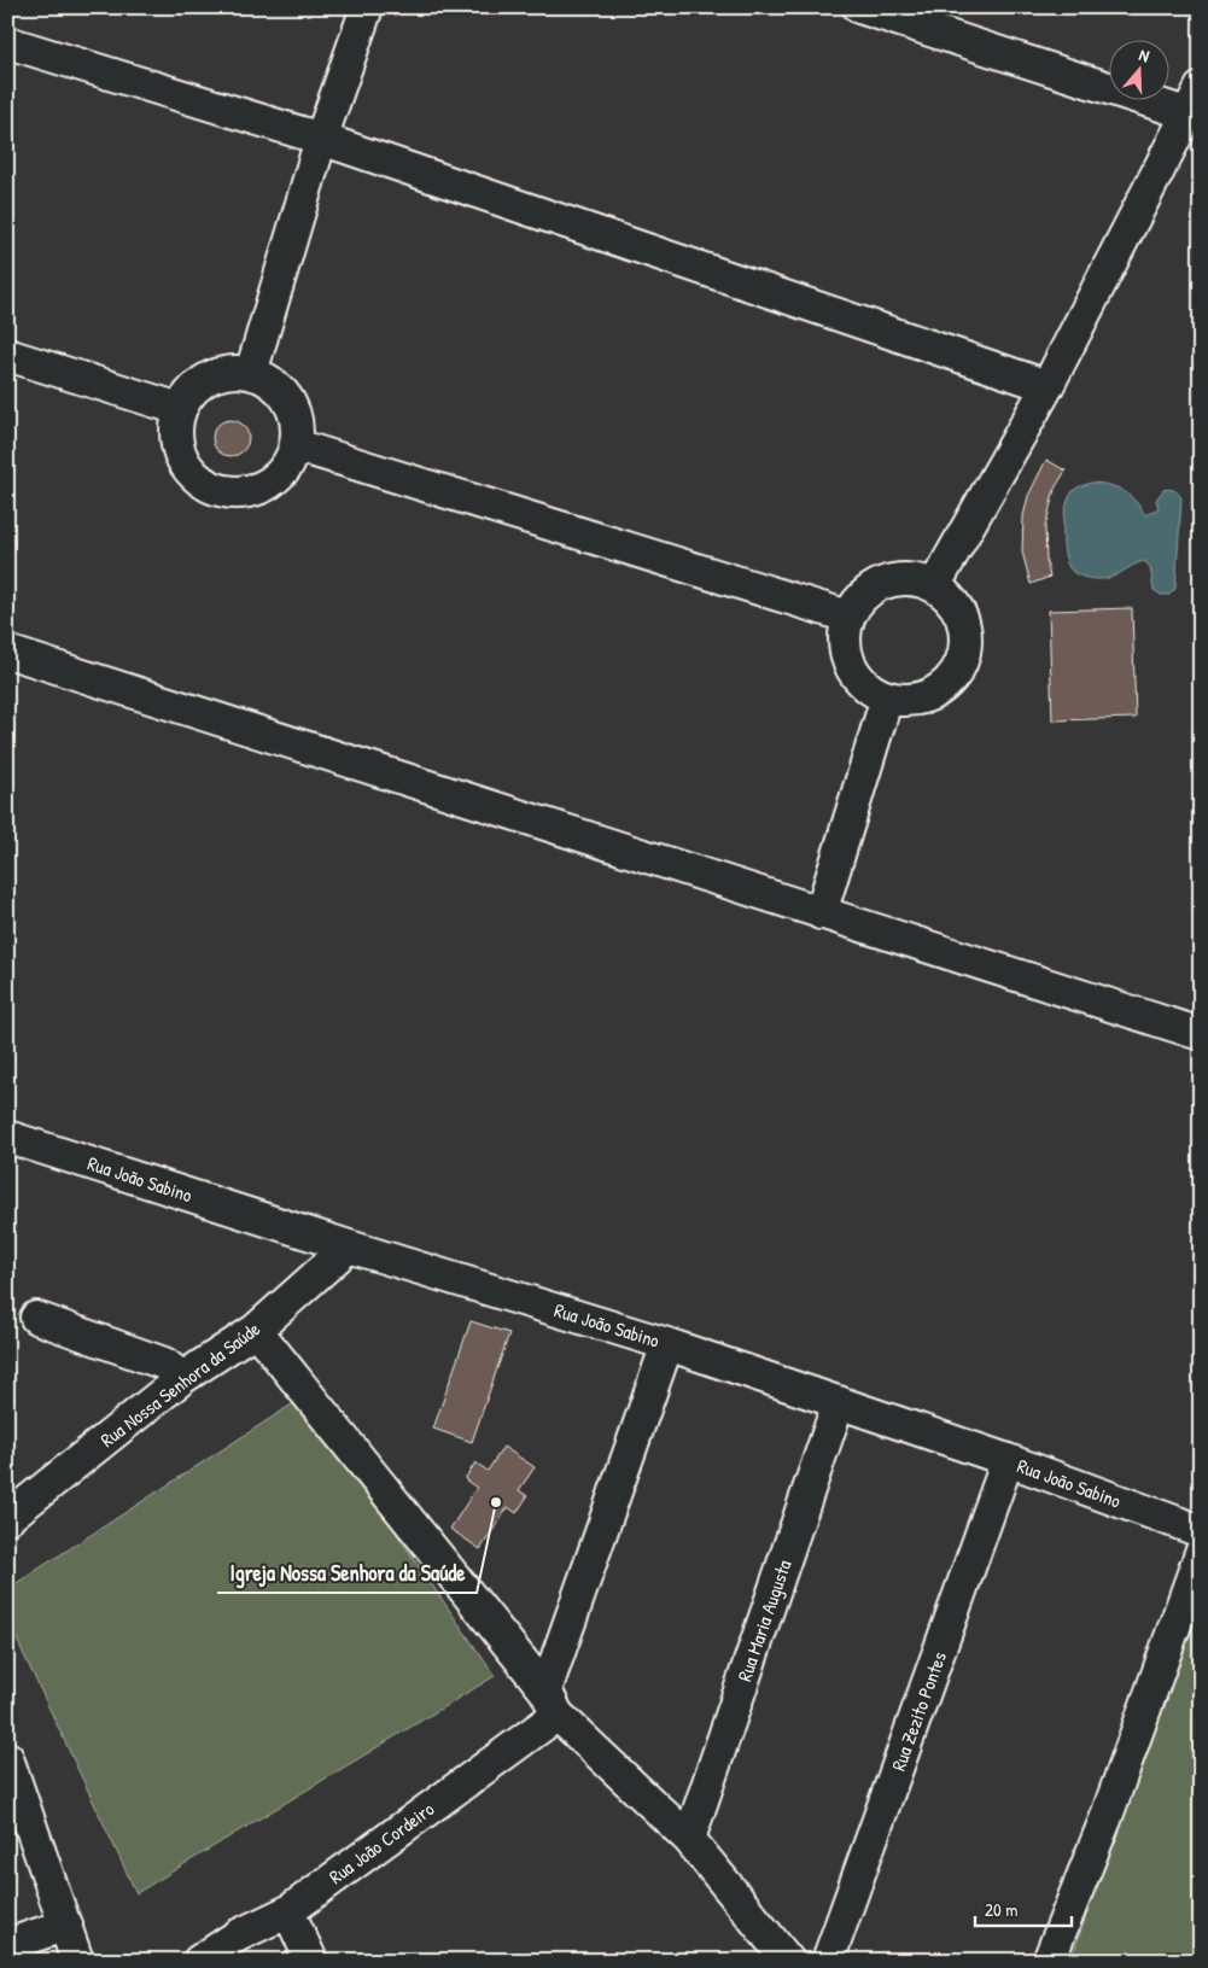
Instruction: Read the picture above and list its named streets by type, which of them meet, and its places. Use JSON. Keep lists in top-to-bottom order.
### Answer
{
  "streets": {
    "street": [
      "Rua João Sabino",
      "Rua Nossa Senhora da Saúde",
      "Rua Maria Augusta",
      "Rua Zezito Pontes",
      "Rua João Cordeiro"
    ]
  },
  "crossings": [
    ["Rua João Sabino", "Rua Nossa Senhora da Saúde"],
    ["Rua João Sabino", "Rua Maria Augusta"],
    ["Rua João Sabino", "Rua Zezito Pontes"]
  ],
  "places": ["Igreja Nossa Senhora da Saúde"],
  "scale_bar": "20 m",
  "north": "top"
}
